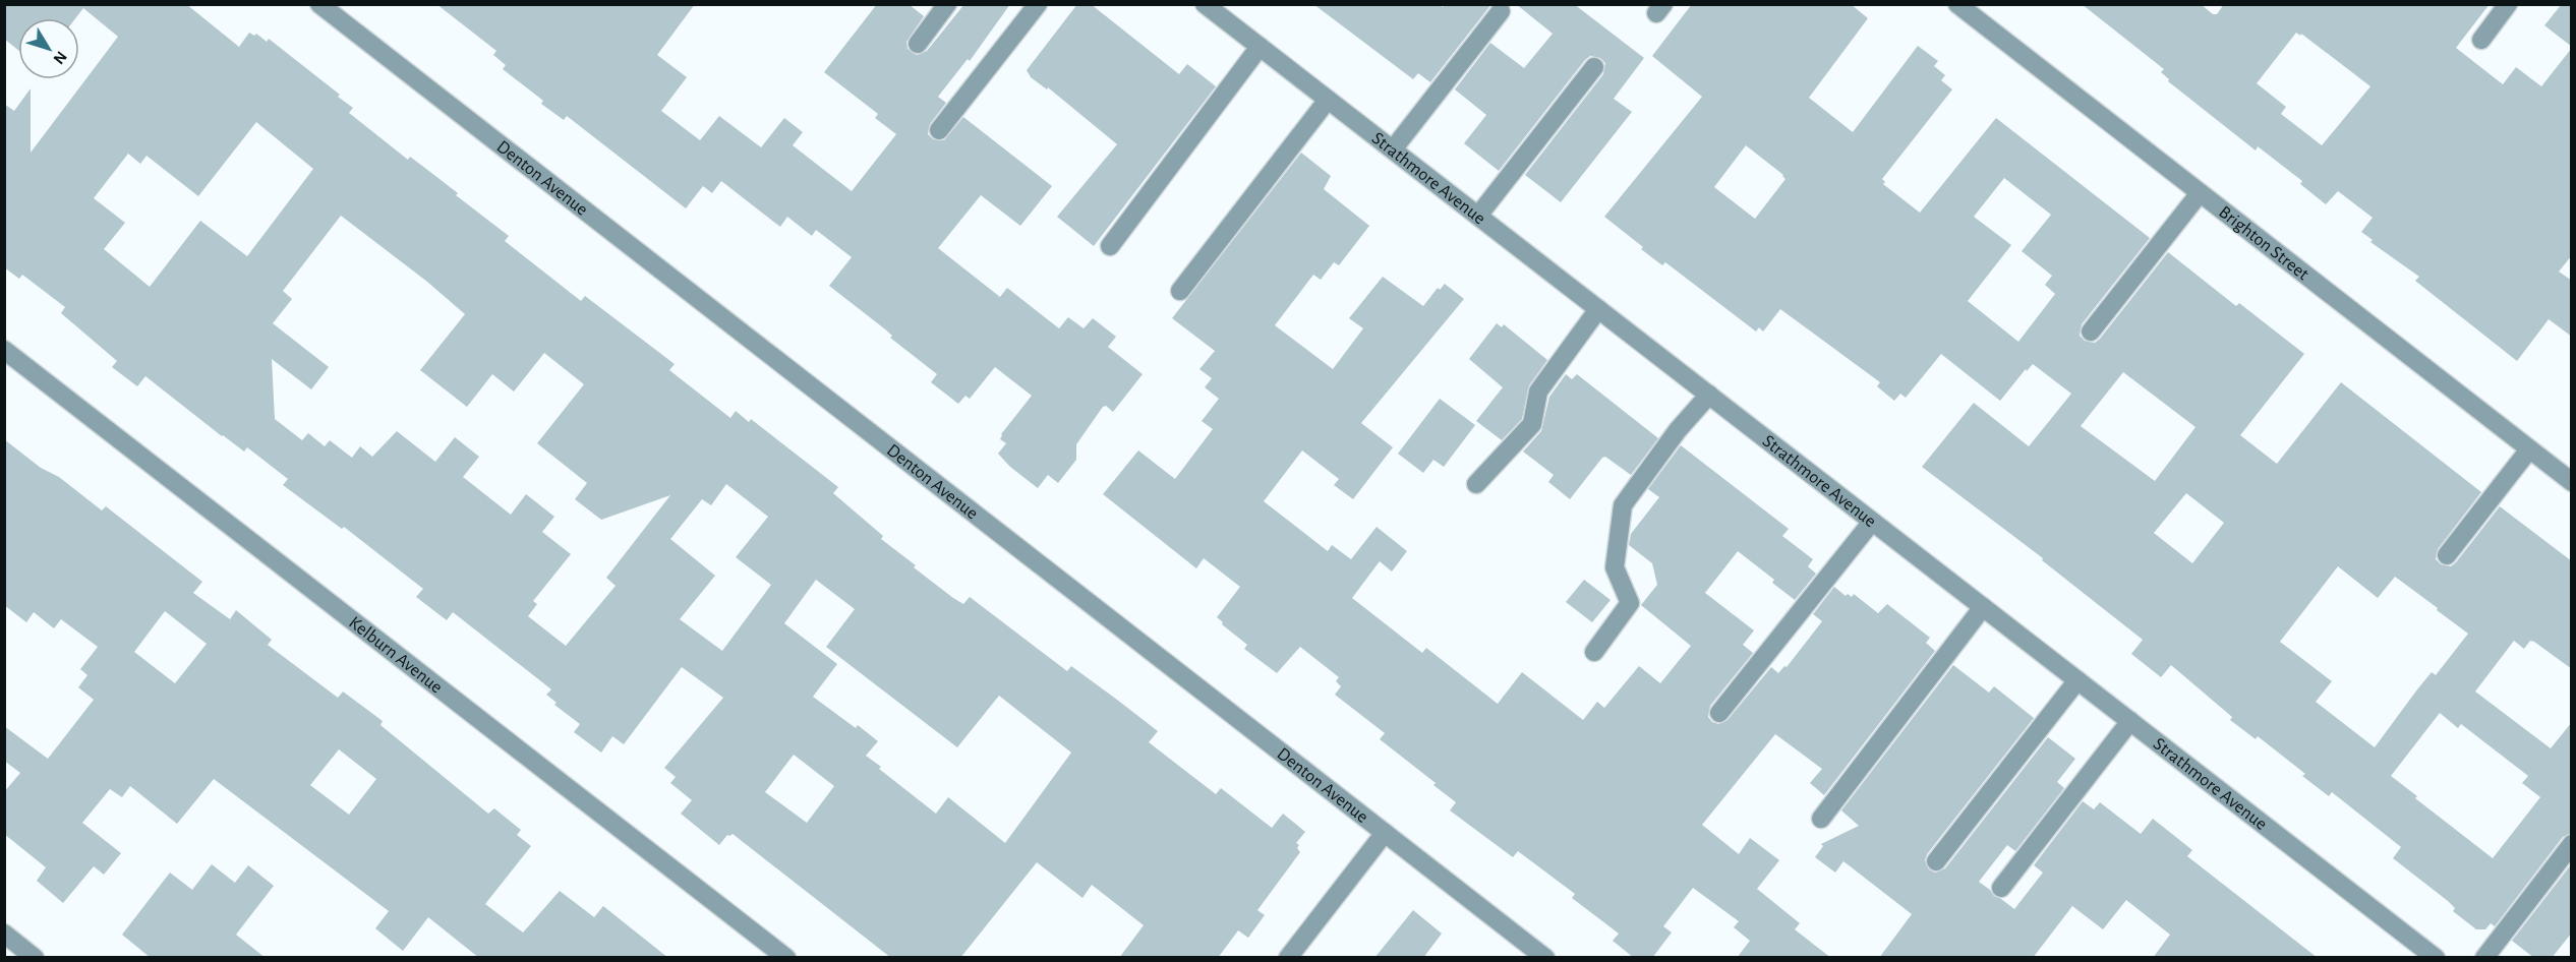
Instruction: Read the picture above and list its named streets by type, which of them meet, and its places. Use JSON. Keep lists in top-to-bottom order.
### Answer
{
  "streets": {
    "street": [
      "Denton Avenue",
      "Strathmore Avenue",
      "Brighton Street",
      "Kelburn Avenue"
    ]
  },
  "north": "bottom right"
}
